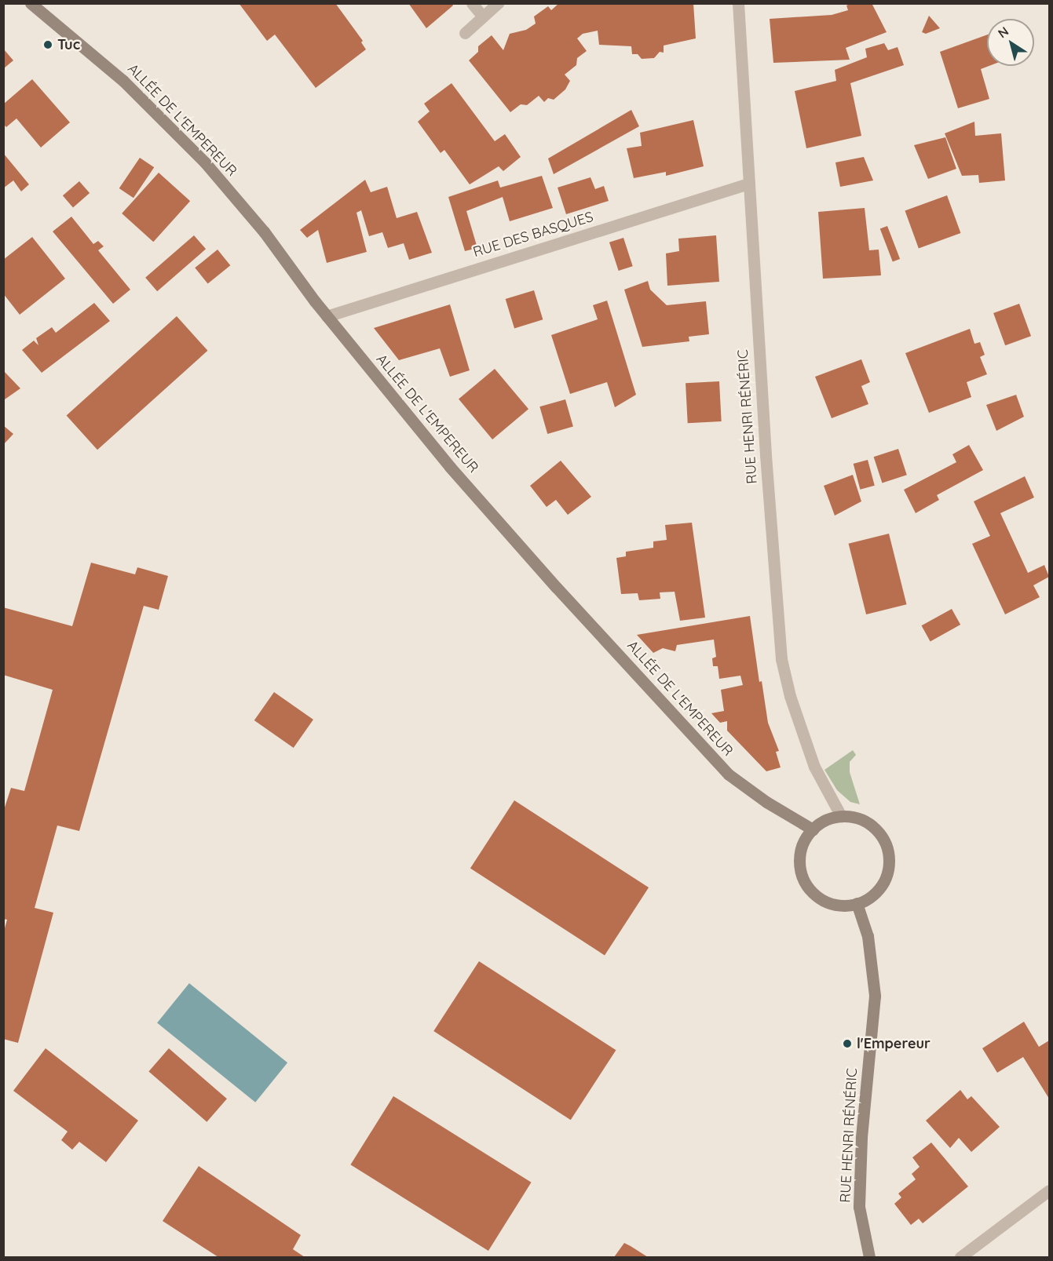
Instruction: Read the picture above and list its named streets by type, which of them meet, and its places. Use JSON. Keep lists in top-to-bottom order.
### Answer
{
  "streets": {
    "street": ["ALLÉE DE L'EMPEREUR", "RUE DES BASQUES", "RUE HENRI RÉNÉRIC"]
  },
  "crossings": [
    ["ALLÉE DE L'EMPEREUR", "RUE DES BASQUES"],
    ["ALLÉE DE L'EMPEREUR", "RUE HENRI RÉNÉRIC"],
    ["RUE DES BASQUES", "RUE HENRI RÉNÉRIC"]
  ],
  "places": ["Tuc", "l'Empereur"],
  "north": "top left"
}
